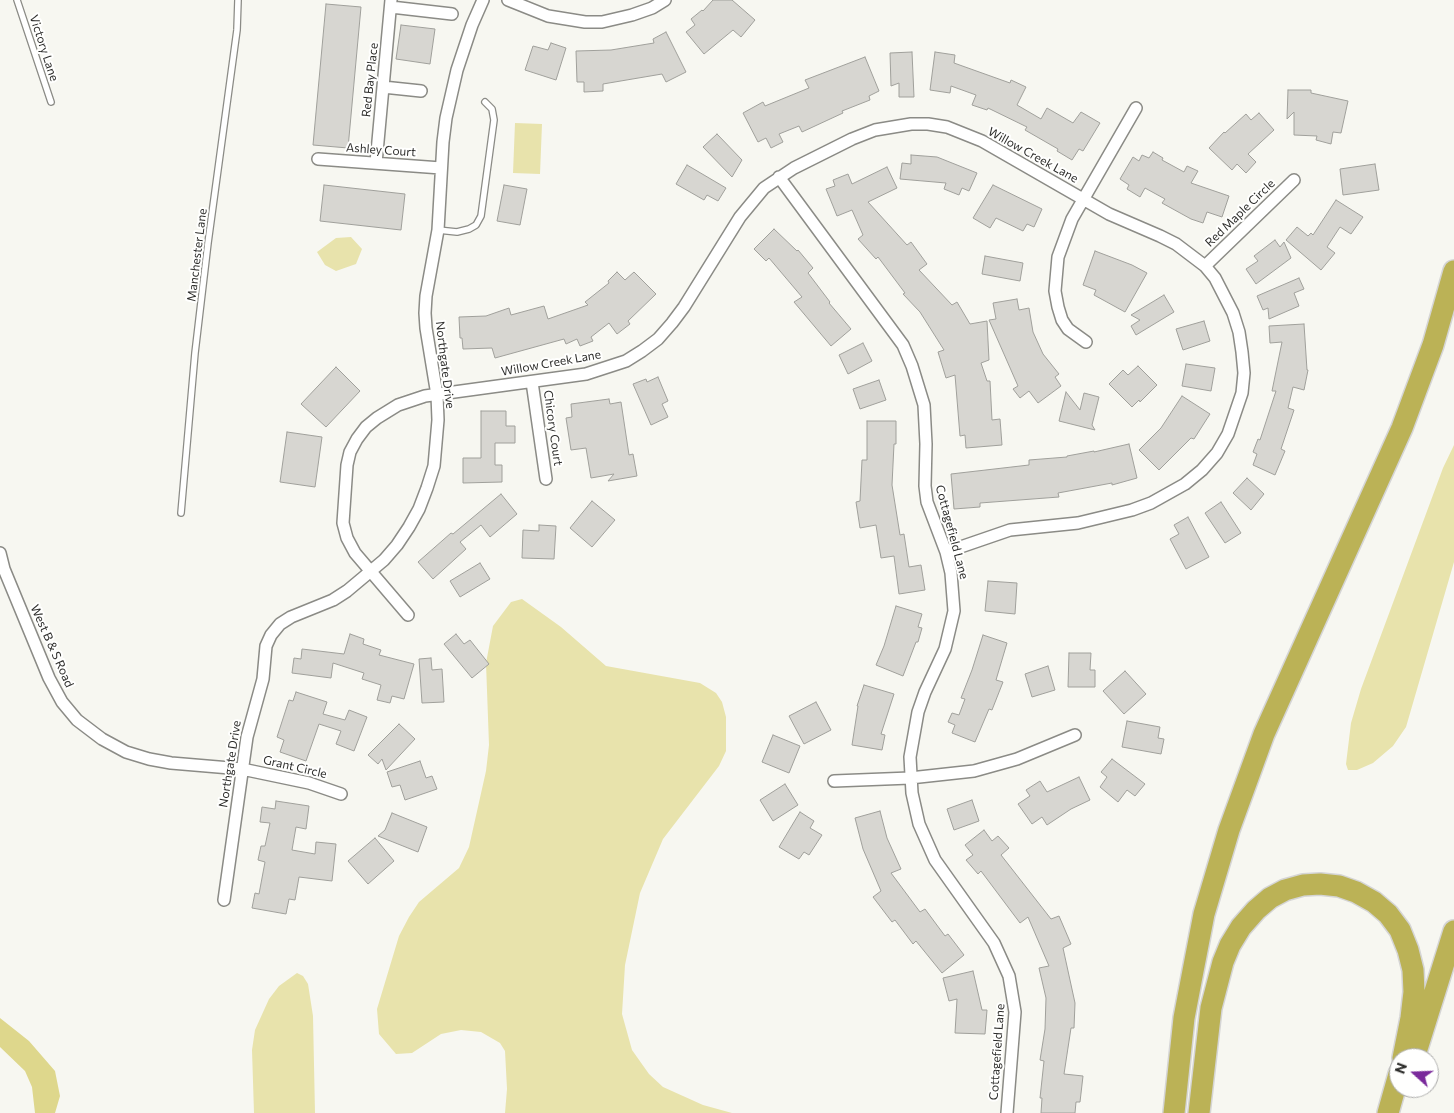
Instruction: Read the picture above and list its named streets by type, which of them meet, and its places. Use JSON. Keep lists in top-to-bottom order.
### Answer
{
  "streets": {
    "street": [
      "Red Bay Place",
      "Ashley Court",
      "Willow Creek Lane",
      "Red Maple Circle",
      "Northgate Drive",
      "Chicory Court",
      "Cottagefield Lane",
      "West B & S Road",
      "Grant Circle"
    ],
    "lane": ["Victory Lane", "Manchester Lane"]
  },
  "crossings": [
    ["Red Bay Place", "Ashley Court"],
    ["Ashley Court", "Northgate Drive"],
    ["Willow Creek Lane", "Red Maple Circle"],
    ["Willow Creek Lane", "Northgate Drive"],
    ["Willow Creek Lane", "Chicory Court"],
    ["Willow Creek Lane", "Cottagefield Lane"],
    ["Northgate Drive", "West B & S Road"],
    ["Northgate Drive", "Grant Circle"],
    ["West B & S Road", "Grant Circle"]
  ],
  "north": "left"
}
